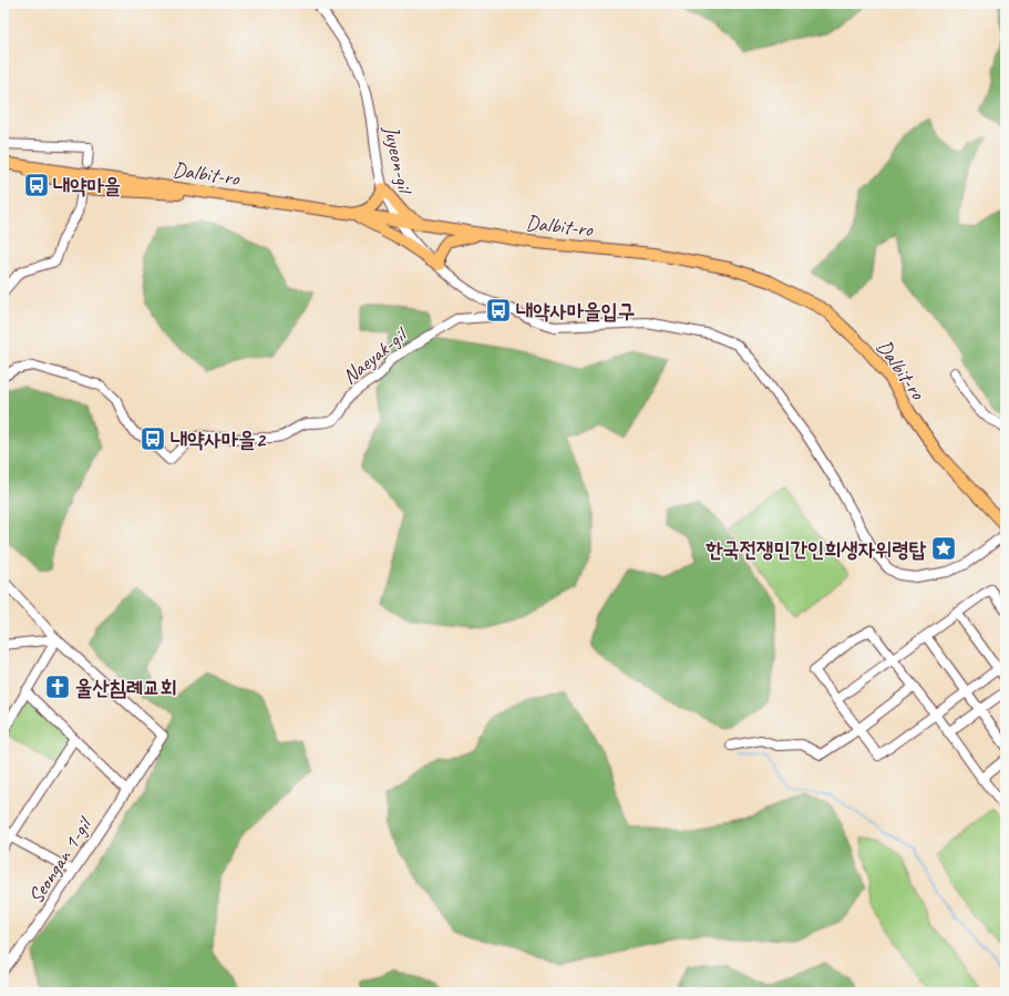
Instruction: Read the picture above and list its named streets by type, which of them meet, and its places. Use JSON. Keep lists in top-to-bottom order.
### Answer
{
  "streets": {
    "main road": ["Dalbit-ro"],
    "street": ["Juyeon-gil", "Naeyak-gil", "Seongan 1-gil"]
  },
  "crossings": [
    ["Juyeon-gil", "Dalbit-ro"],
    ["Juyeon-gil", "Naeyak-gil"]
  ],
  "places": {
    "bus stop": ["내약마을", "내약사마을입구", "내약사마을2"],
    "place": ["한국전쟁민간인희생자위령탑"],
    "church": ["울산침례교회"]
  }
}
